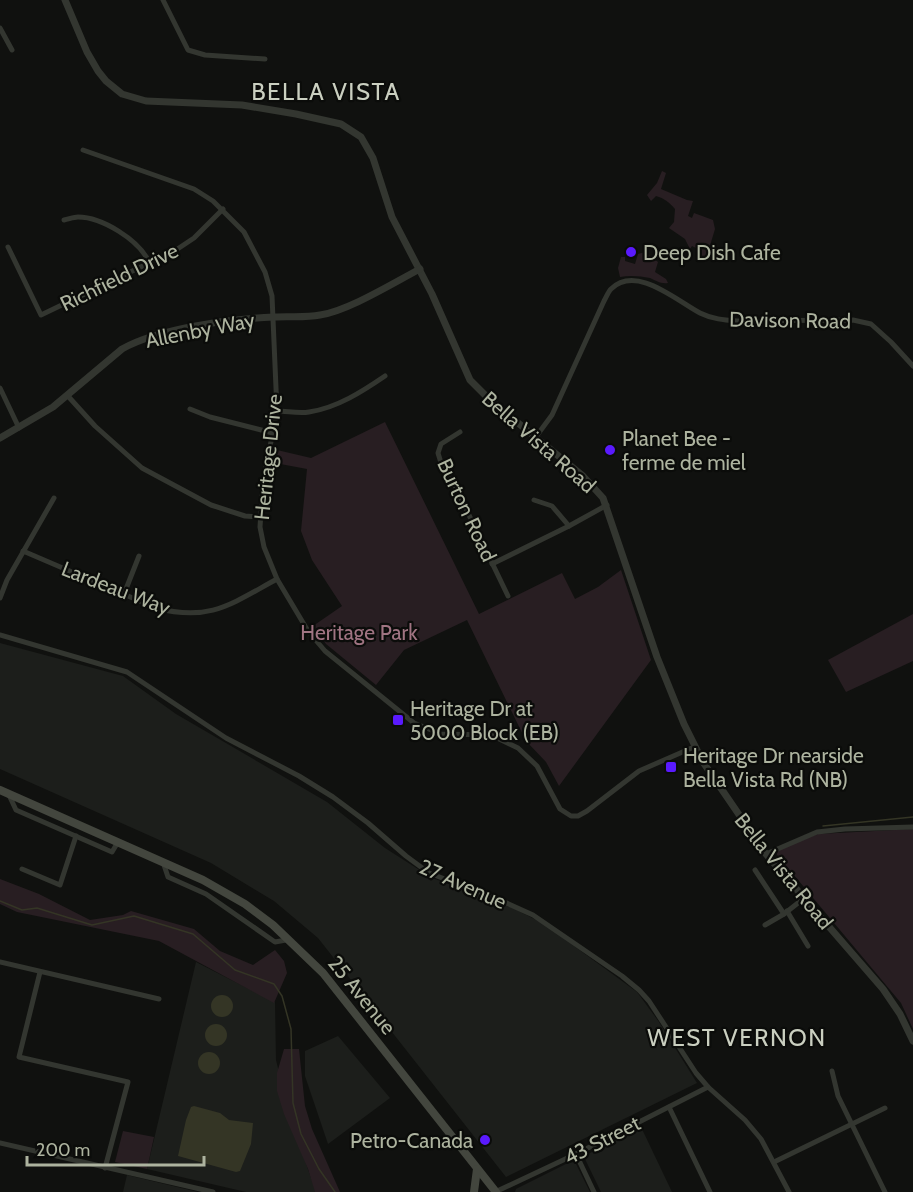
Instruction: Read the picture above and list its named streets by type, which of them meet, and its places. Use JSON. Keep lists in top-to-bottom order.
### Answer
{
  "streets": {
    "main road": ["25 Avenue"],
    "street": [
      "Richfield Drive",
      "Davison Road",
      "Allenby Way",
      "Bella Vista Road",
      "Heritage Drive",
      "Burton Road",
      "Lardeau Way",
      "27 Avenue",
      "43 Street"
    ]
  },
  "crossings": [
    ["Richfield Drive", "Heritage Drive"],
    ["Davison Road", "Bella Vista Road"],
    ["Allenby Way", "Bella Vista Road"],
    ["Allenby Way", "Heritage Drive"],
    ["Bella Vista Road", "Heritage Drive"],
    ["Heritage Drive", "Lardeau Way"],
    ["27 Avenue", "43 Street"],
    ["25 Avenue", "43 Street"]
  ],
  "districts": ["BELLA VISTA", "WEST VERNON"],
  "parks": ["Heritage Park"],
  "places": {
    "other": ["Deep Dish Cafe", "Planet Bee - ferme de miel", "Petro-Canada"],
    "transit": ["Heritage Dr at 5000 Block (EB)", "Heritage Dr nearside Bella Vista Rd (NB)"]
  },
  "scale_bar": "200 m"
}
